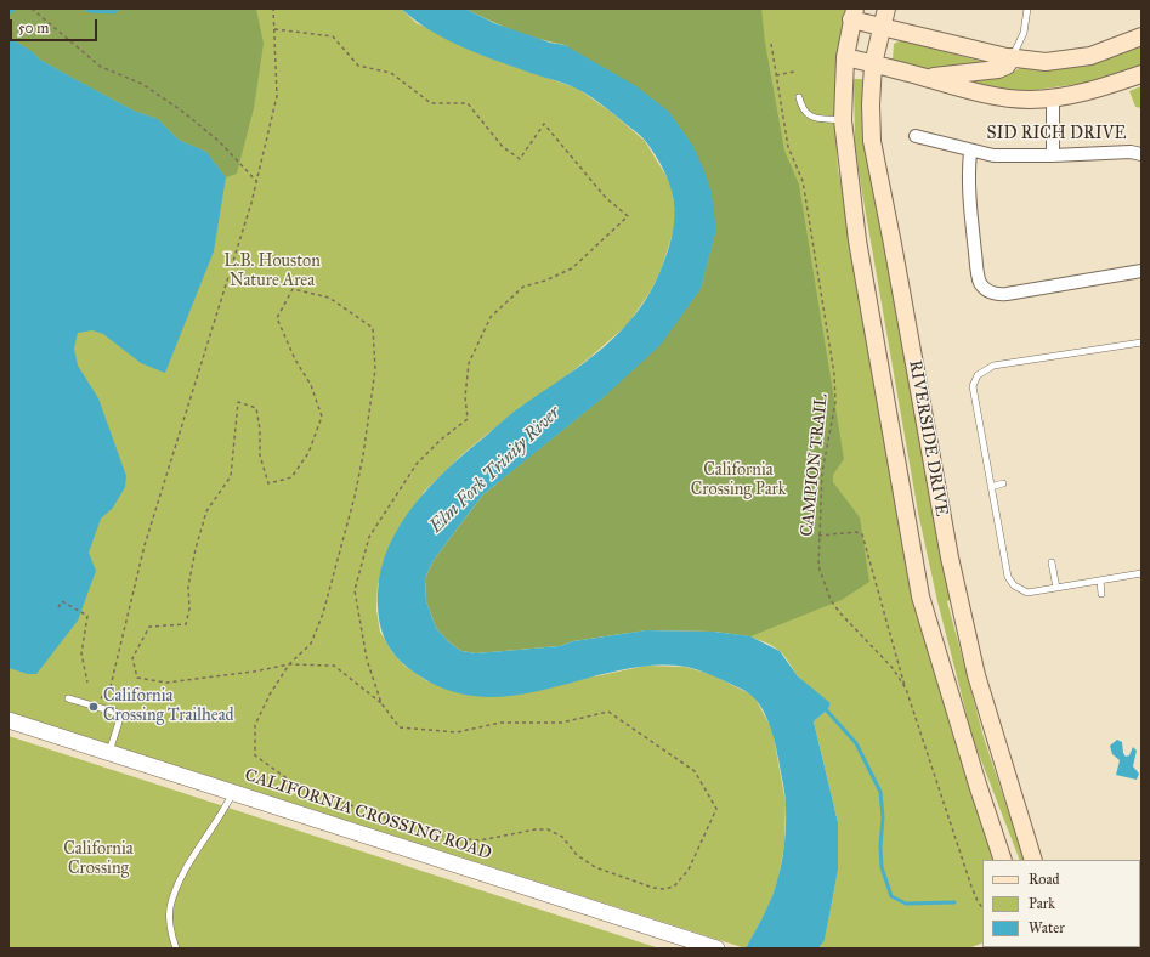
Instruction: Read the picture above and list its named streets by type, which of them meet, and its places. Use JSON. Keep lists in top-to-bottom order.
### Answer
{
  "streets": {
    "main road": ["RIVERSIDE DRIVE"],
    "street": ["SID RICH DRIVE", "CALIFORNIA CROSSING ROAD"],
    "path": ["CAMPION TRAIL"]
  },
  "water": ["Elm Fork Trinity River"],
  "parks": ["L.B. Houston Nature Area", "California Crossing Park", "California Crossing"],
  "places": ["California Crossing Trailhead"],
  "legend": ["Road", "Park", "Water"],
  "scale_bar": "50 m"
}
